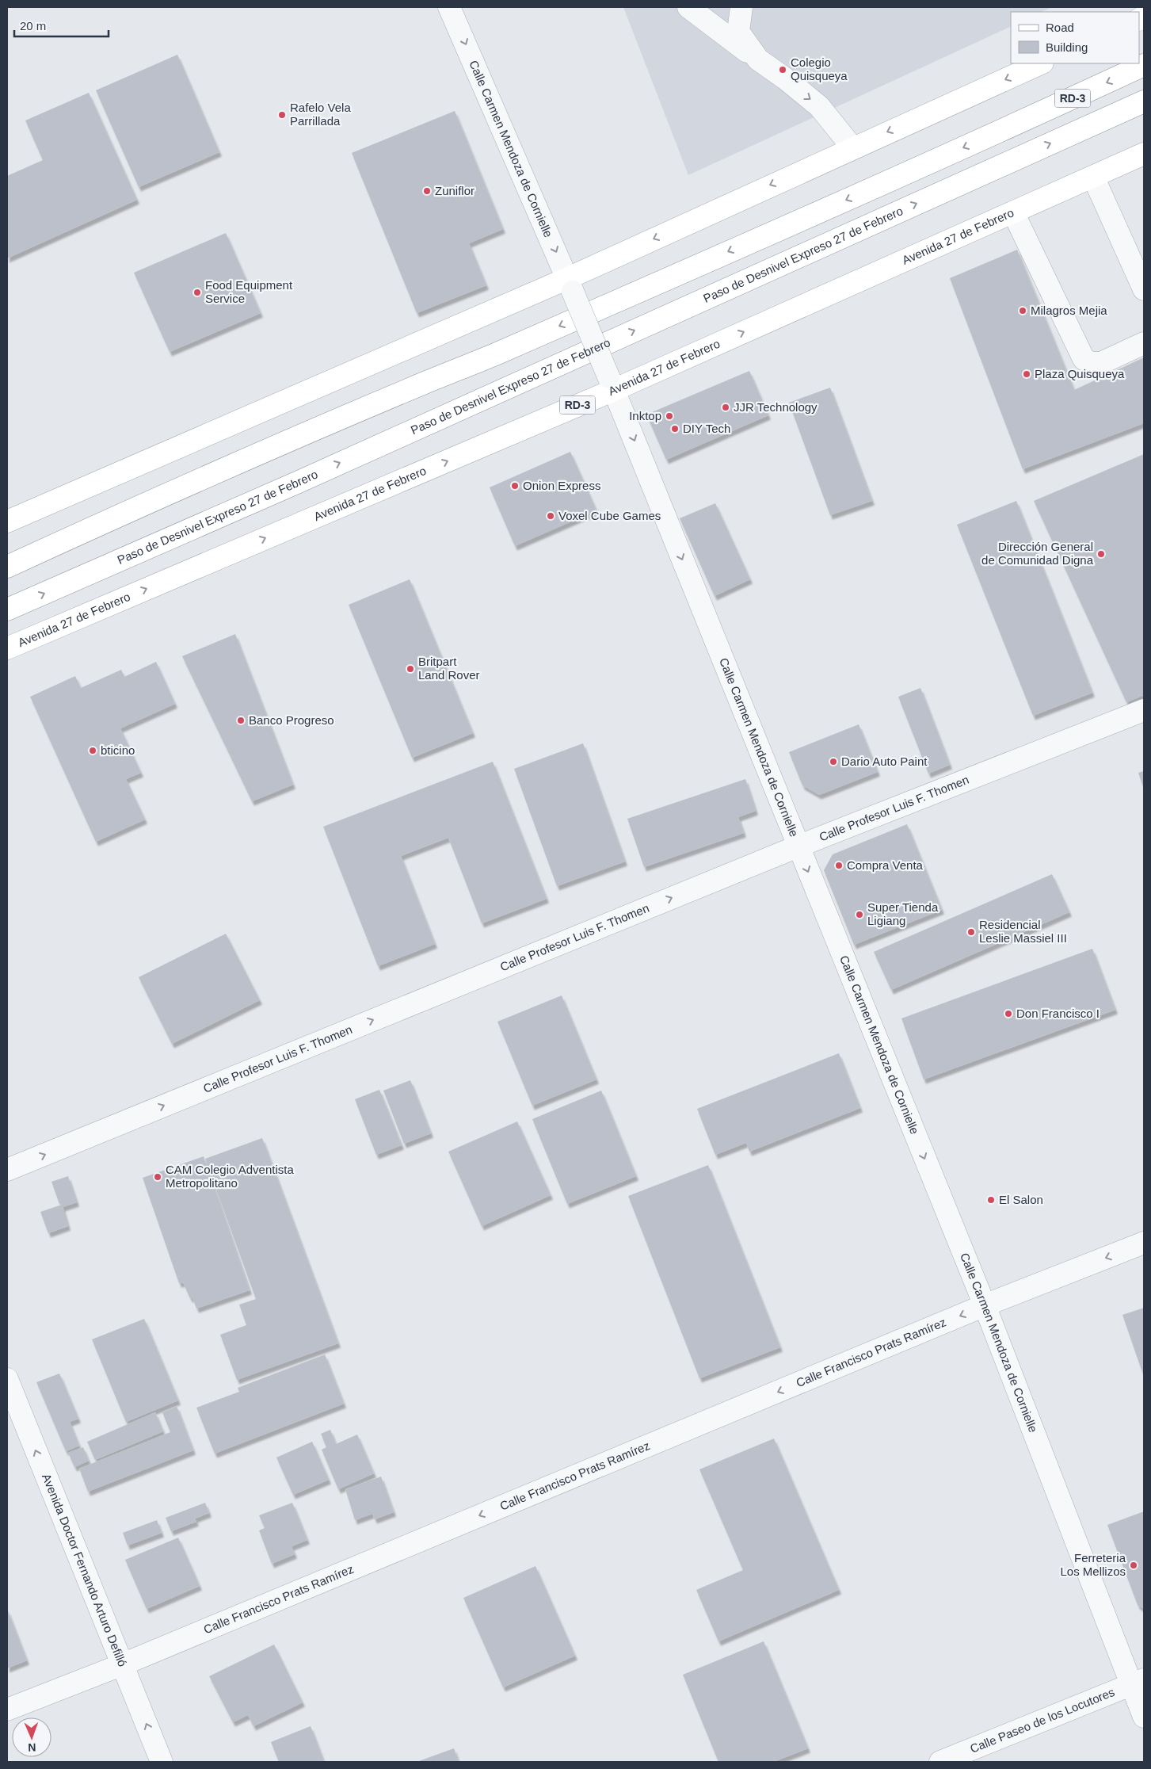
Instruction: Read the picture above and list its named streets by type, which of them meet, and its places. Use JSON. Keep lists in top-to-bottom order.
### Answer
{
  "streets": {
    "main road": ["RD-3", "Avenida 27 de Febrero", "Paso de Desnivel Expreso 27 de Febrero"],
    "street": [
      "Calle Carmen Mendoza de Cornielle",
      "Calle Profesor Luis F. Thomen",
      "Calle Francisco Prats Ramírez",
      "Avenida Doctor Fernando Arturo Defilló",
      "Calle Paseo de los Locutores"
    ]
  },
  "crossings": [
    ["Calle Carmen Mendoza de Cornielle", "Avenida 27 de Febrero"],
    ["Calle Carmen Mendoza de Cornielle", "Calle Profesor Luis F. Thomen"],
    ["Calle Carmen Mendoza de Cornielle", "Calle Francisco Prats Ramírez"],
    ["Calle Carmen Mendoza de Cornielle", "Calle Paseo de los Locutores"],
    ["Calle Francisco Prats Ramírez", "Avenida Doctor Fernando Arturo Defilló"]
  ],
  "one_way": [
    "Calle Carmen Mendoza de Cornielle",
    "Calle Profesor Luis F. Thomen",
    "Calle Francisco Prats Ramírez",
    "Avenida Doctor Fernando Arturo Defilló"
  ],
  "places": [
    "Colegio Quisqueya",
    "Rafelo Vela Parrillada",
    "Zuniflor",
    "Food Equipment Service",
    "Milagros Mejia",
    "Plaza Quisqueya",
    "JJR Technology",
    "Inktop",
    "DIY Tech",
    "Onion Express",
    "Voxel Cube Games",
    "Dirección General de Comunidad Digna",
    "Britpart Land Rover",
    "Banco Progreso",
    "bticino",
    "Dario Auto Paint",
    "Compra Venta",
    "Super Tienda Ligiang",
    "Residencial Leslie Massiel III",
    "Don Francisco I",
    "CAM Colegio Adventista Metropolitano",
    "El Salon",
    "Ferreteria Los Mellizos"
  ],
  "legend": ["Road", "Building"],
  "scale_bar": "20 m",
  "north": "bottom"
}
